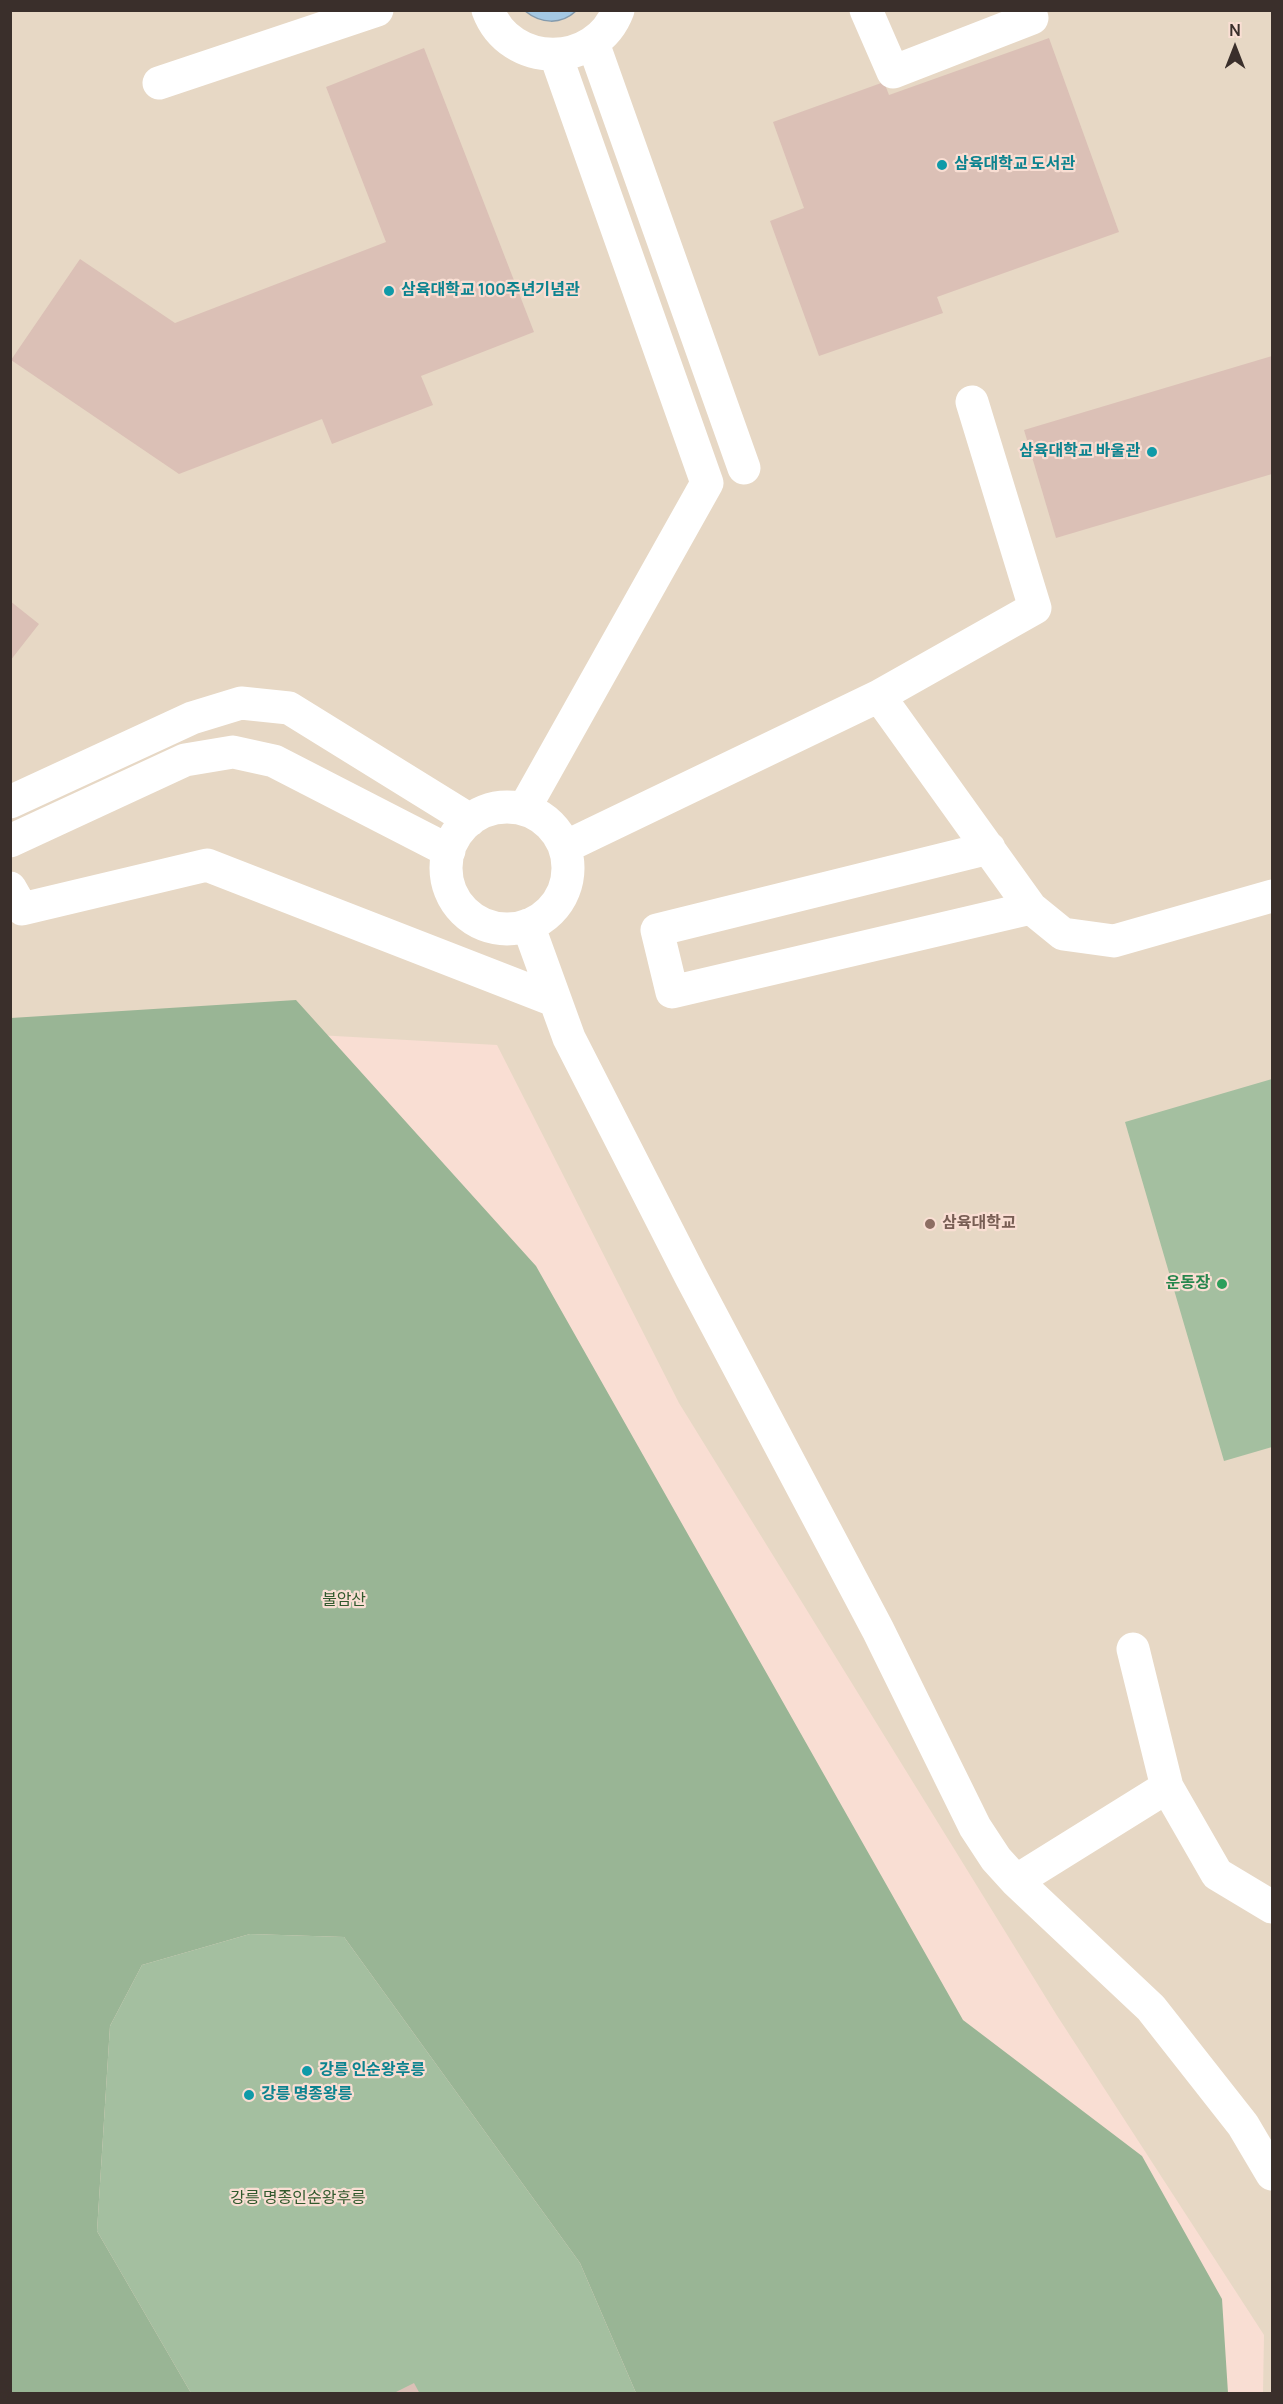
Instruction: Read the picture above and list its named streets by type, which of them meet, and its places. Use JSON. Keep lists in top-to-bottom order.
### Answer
{
  "parks": ["불암산", "강릉 명종인순왕후릉"],
  "places": [
    "삼육대학교 도서관",
    "삼육대학교 100주년기념관",
    "삼육대학교 바울관",
    "삼육대학교",
    "운동장",
    "강릉 인순왕후릉",
    "강릉 명종왕릉"
  ],
  "north": "top"
}
